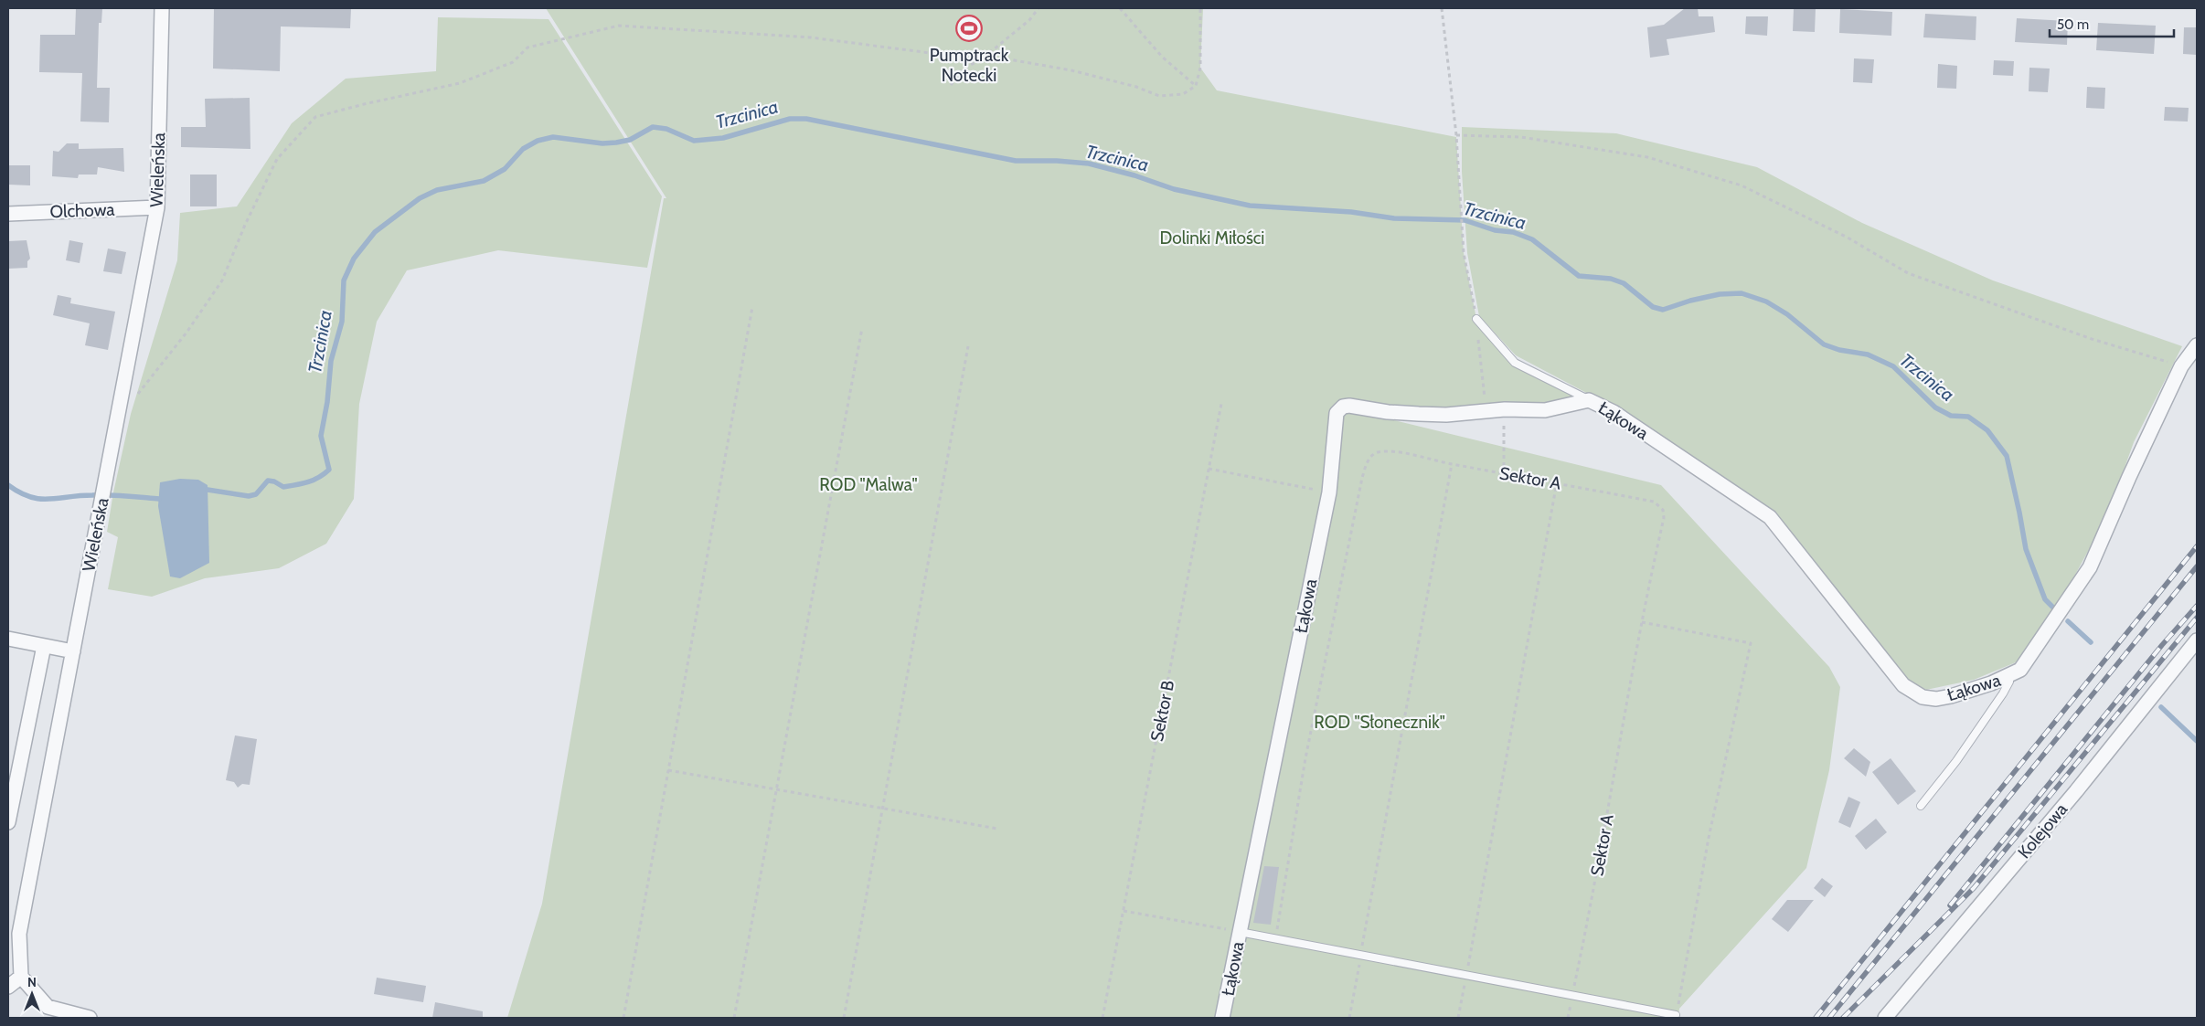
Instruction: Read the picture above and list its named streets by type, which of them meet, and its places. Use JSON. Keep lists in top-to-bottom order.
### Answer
{
  "streets": {
    "street": [
      "Wieleńska",
      "Olchowa",
      "Łąkowa",
      "Kolejowa"
    ],
    "path": ["Sektor A", "Sektor B"]
  },
  "crossings": [
    ["Wieleńska", "Olchowa"]
  ],
  "water": ["Trzcinica"],
  "parks": ["Dolinki Miłości", "ROD \"Malwa\"", "ROD \"Słonecznik\""],
  "places": {
    "sports": ["Pumptrack Notecki"]
  },
  "scale_bar": "50 m",
  "north": "top"
}
